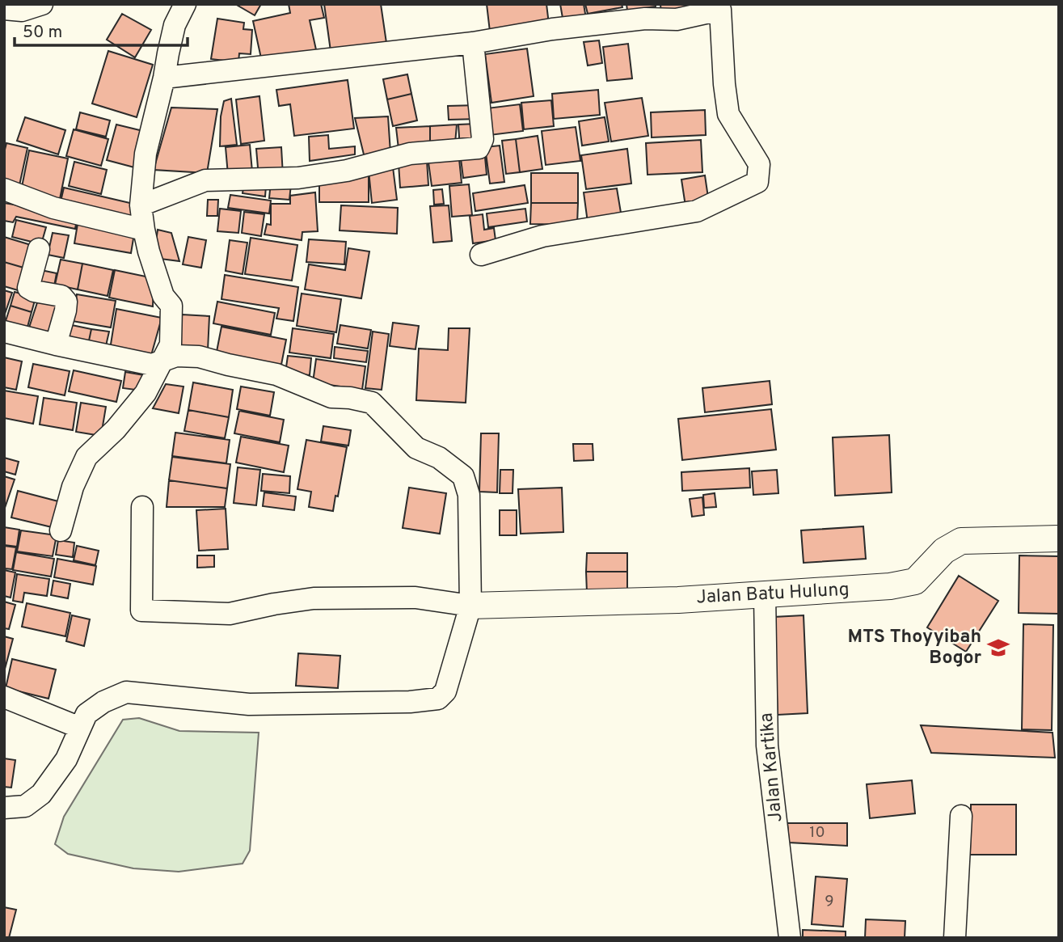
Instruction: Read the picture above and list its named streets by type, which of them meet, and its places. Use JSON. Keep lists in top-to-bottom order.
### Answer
{
  "streets": {
    "street": ["Jalan Batu Hulung", "Jalan Kartika"]
  },
  "crossings": [
    ["Jalan Batu Hulung", "Jalan Kartika"]
  ],
  "places": {
    "school or university": ["MTS Thoyyibah Bogor"]
  },
  "house_numbers": ["10", "9"],
  "scale_bar": "50 m"
}
